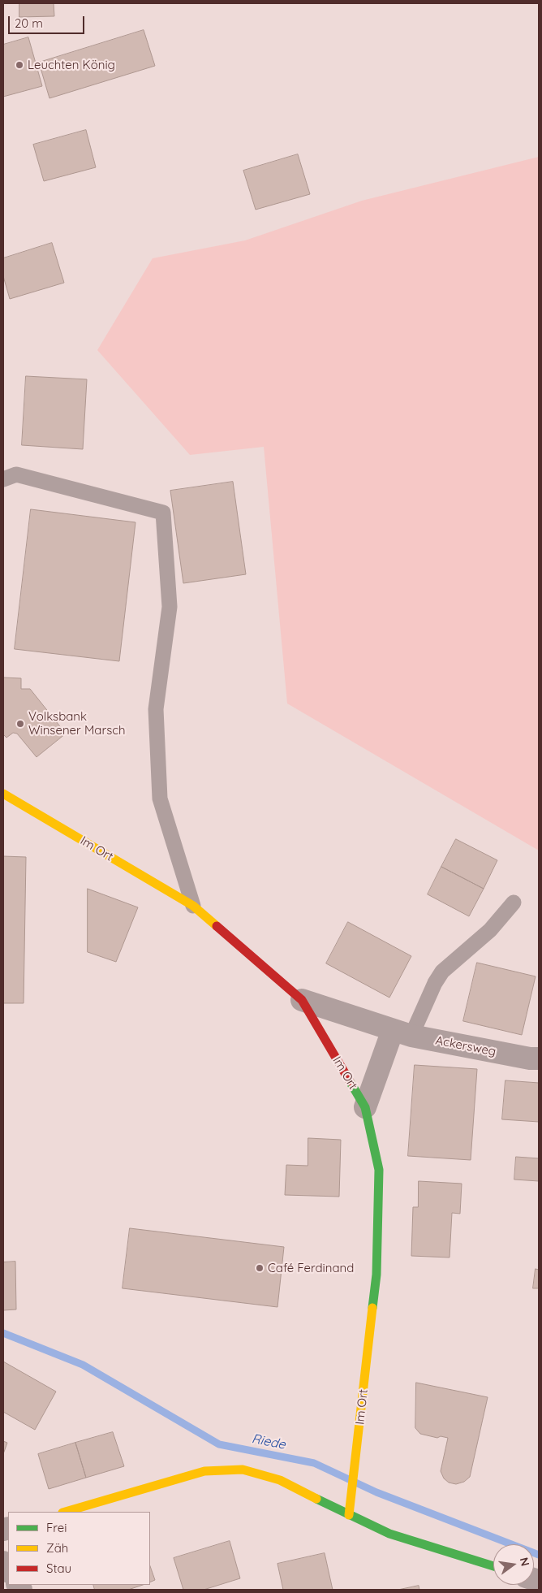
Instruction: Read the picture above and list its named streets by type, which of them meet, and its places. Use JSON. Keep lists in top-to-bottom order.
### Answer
{
  "streets": {
    "street": ["Im Ort", "Ackersweg"]
  },
  "crossings": [
    ["Im Ort", "Ackersweg"]
  ],
  "water": ["Riede"],
  "places": ["Leuchten König", "Volksbank Winsener Marsch", "Café Ferdinand"],
  "legend": ["Frei", "Zäh", "Stau"],
  "scale_bar": "20 m",
  "north": "right"
}
